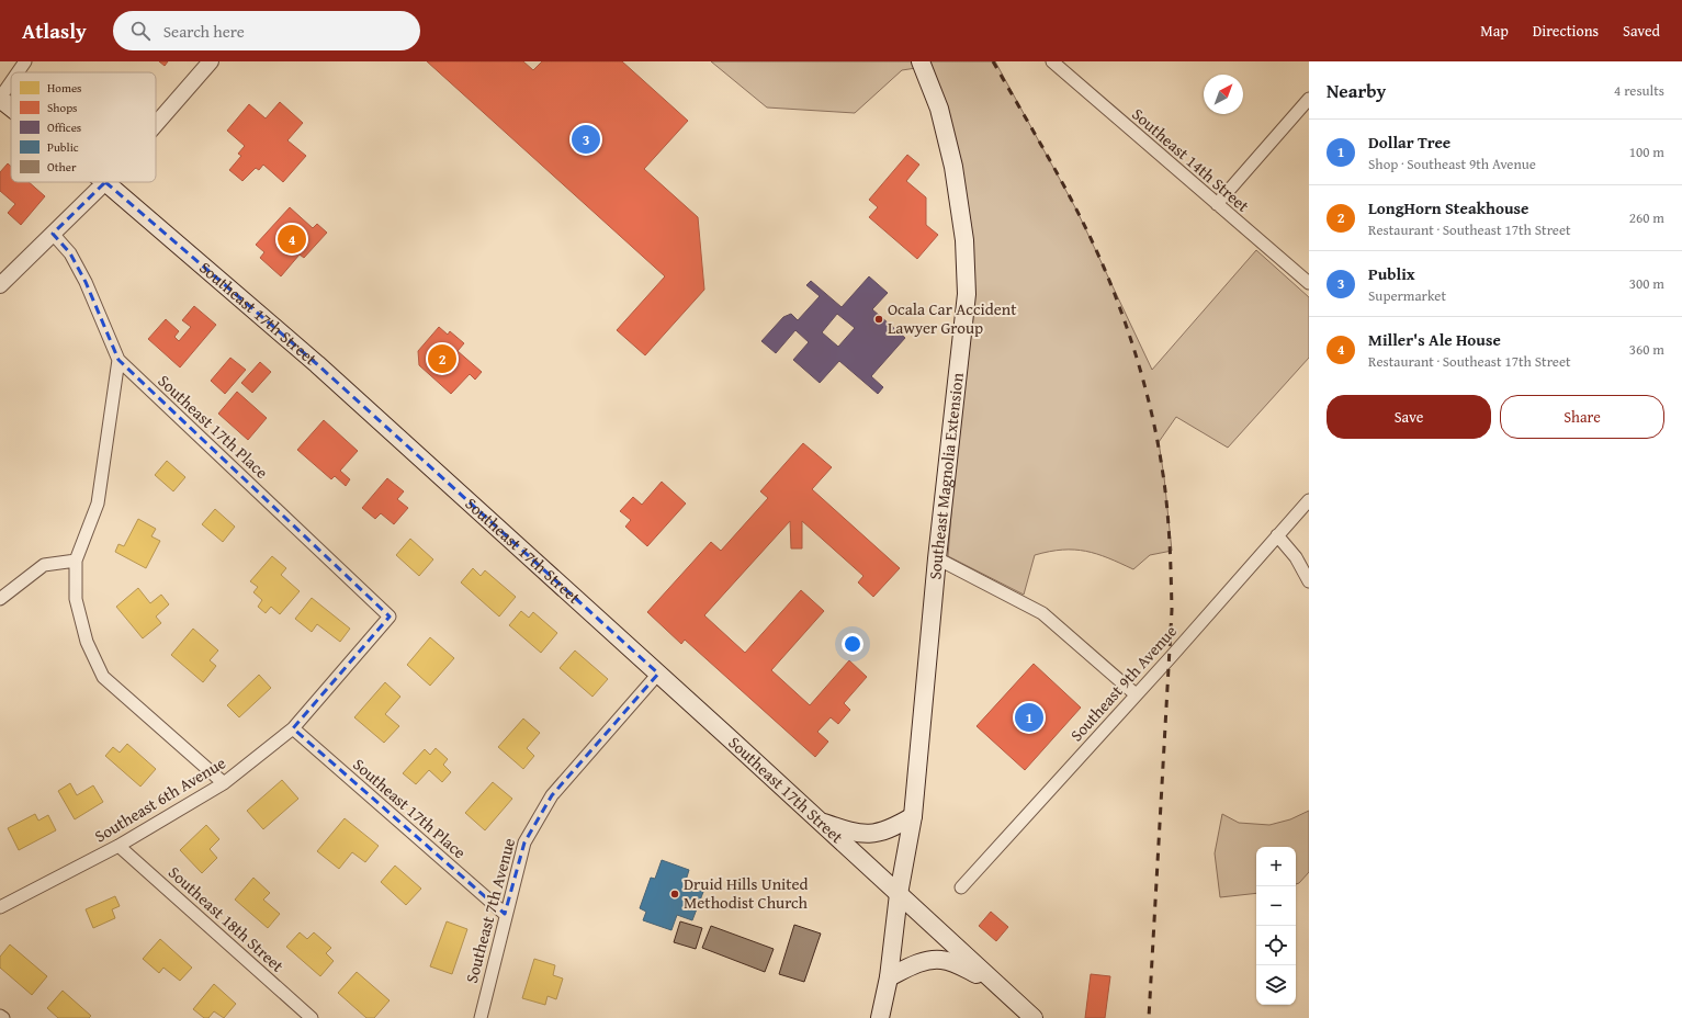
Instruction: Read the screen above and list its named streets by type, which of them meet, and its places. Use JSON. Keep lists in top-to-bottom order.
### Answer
{
  "streets": {
    "main road": ["Southeast 17th Street", "Southeast Magnolia Extension"],
    "street": [
      "Southeast 14th Street",
      "Southeast 17th Place",
      "Southeast 9th Avenue",
      "Southeast 6th Avenue",
      "Southeast 7th Avenue",
      "Southeast 18th Street"
    ]
  },
  "crossings": [
    ["Southeast 17th Street", "Southeast Magnolia Extension"],
    ["Southeast 17th Street", "Southeast 7th Avenue"],
    ["Southeast 17th Place", "Southeast 6th Avenue"],
    ["Southeast 17th Place", "Southeast 7th Avenue"],
    ["Southeast 6th Avenue", "Southeast 18th Street"]
  ],
  "places": ["Ocala Car Accident Lawyer Group", "Druid Hills United Methodist Church"],
  "legend": [
    "Homes",
    "Shops",
    "Offices",
    "Public",
    "Other"
  ],
  "north": "top right",
  "page": {
    "header": "Atlasly",
    "search": "Search here",
    "nav": ["Map", "Directions", "Saved"],
    "heading": ["Nearby", "4 results"],
    "list": [
      {
        "mark": "1",
        "name": "Dollar Tree",
        "note": "Shop · Southeast 9th Avenue",
        "value": "100 m"
      },
      {
        "mark": "2",
        "name": "LongHorn Steakhouse",
        "note": "Restaurant · Southeast 17th Street",
        "value": "260 m"
      },
      {
        "mark": "3",
        "name": "Publix",
        "note": "Supermarket",
        "value": "300 m"
      },
      {
        "mark": "4",
        "name": "Miller's Ale House",
        "note": "Restaurant · Southeast 17th Street",
        "value": "360 m"
      }
    ],
    "pins": [
      "3",
      "4",
      "2",
      "1"
    ],
    "buttons": ["Save", "Share"],
    "map_buttons": ["+", "−"]
  }
}
